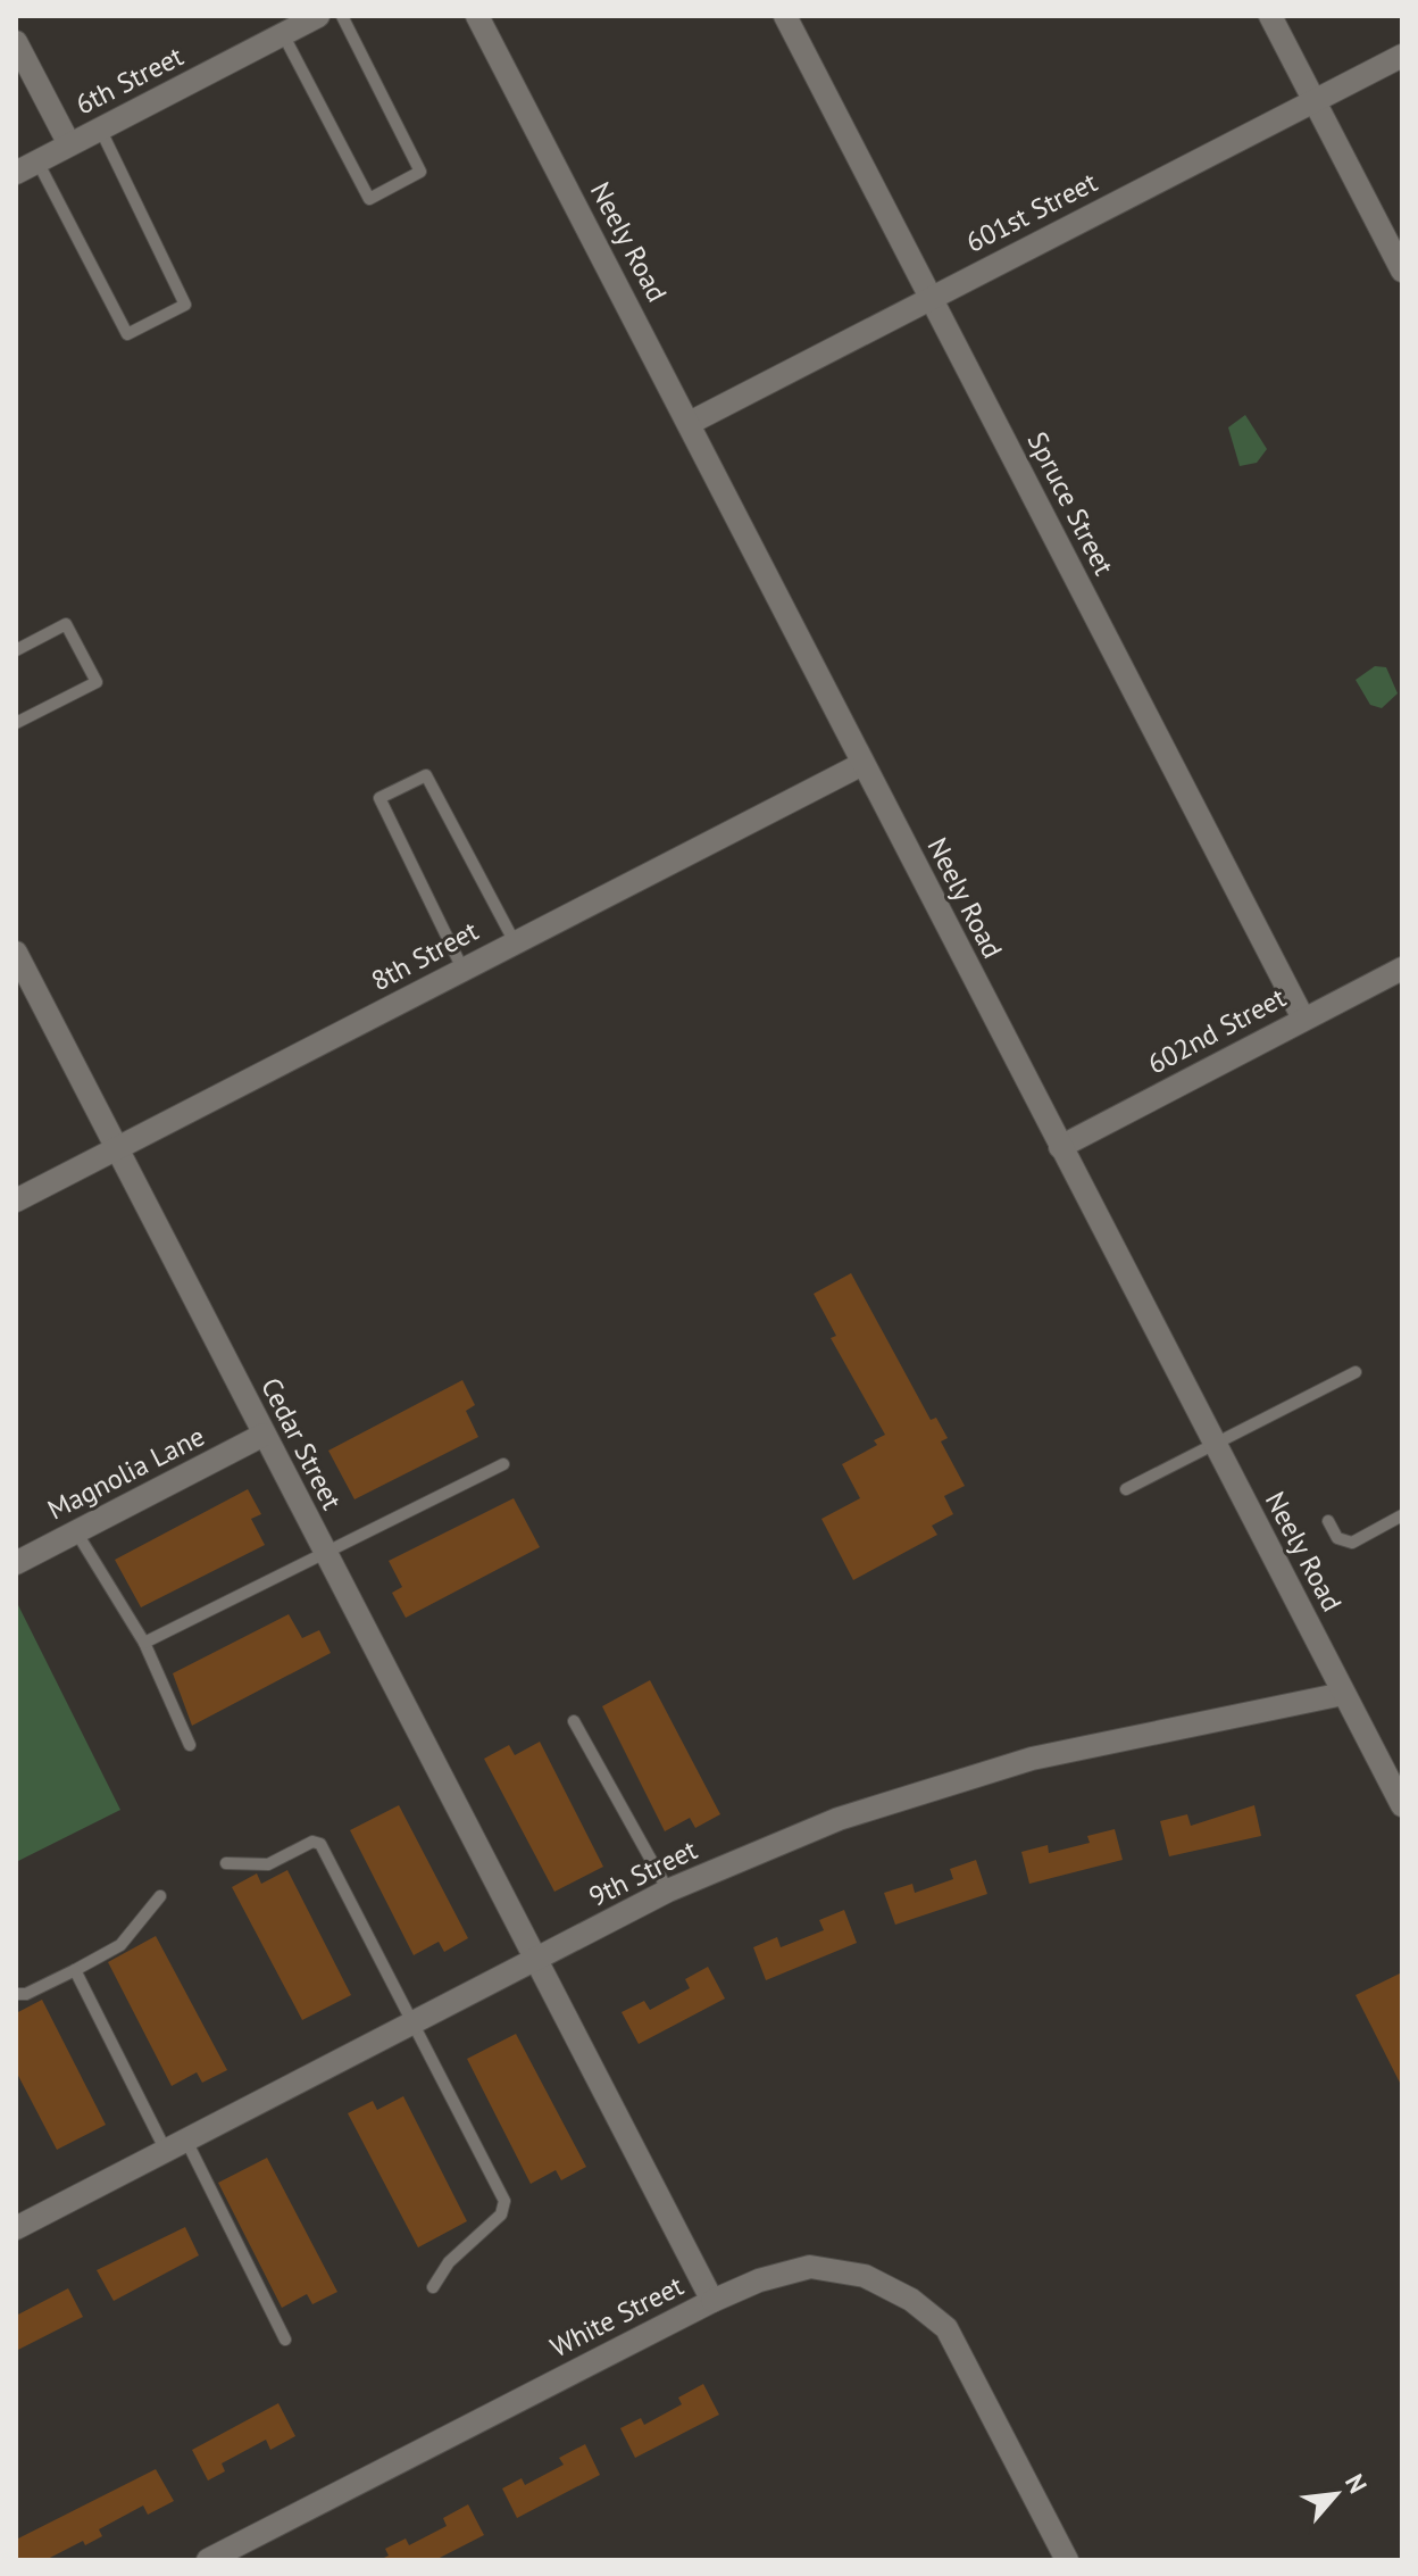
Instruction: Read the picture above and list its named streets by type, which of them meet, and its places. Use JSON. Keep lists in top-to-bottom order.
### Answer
{
  "streets": {
    "street": [
      "6th Street",
      "601st Street",
      "Neely Road",
      "Spruce Street",
      "8th Street",
      "602nd Street",
      "Cedar Street",
      "Magnolia Lane",
      "9th Street",
      "White Street"
    ]
  },
  "crossings": [
    ["601st Street", "Neely Road"],
    ["601st Street", "Spruce Street"],
    ["Neely Road", "8th Street"],
    ["Neely Road", "602nd Street"],
    ["Neely Road", "9th Street"],
    ["Spruce Street", "602nd Street"],
    ["8th Street", "Cedar Street"],
    ["Cedar Street", "Magnolia Lane"],
    ["Cedar Street", "9th Street"],
    ["Cedar Street", "White Street"],
    ["9th Street", "White Street"]
  ],
  "north": "top right"
}
